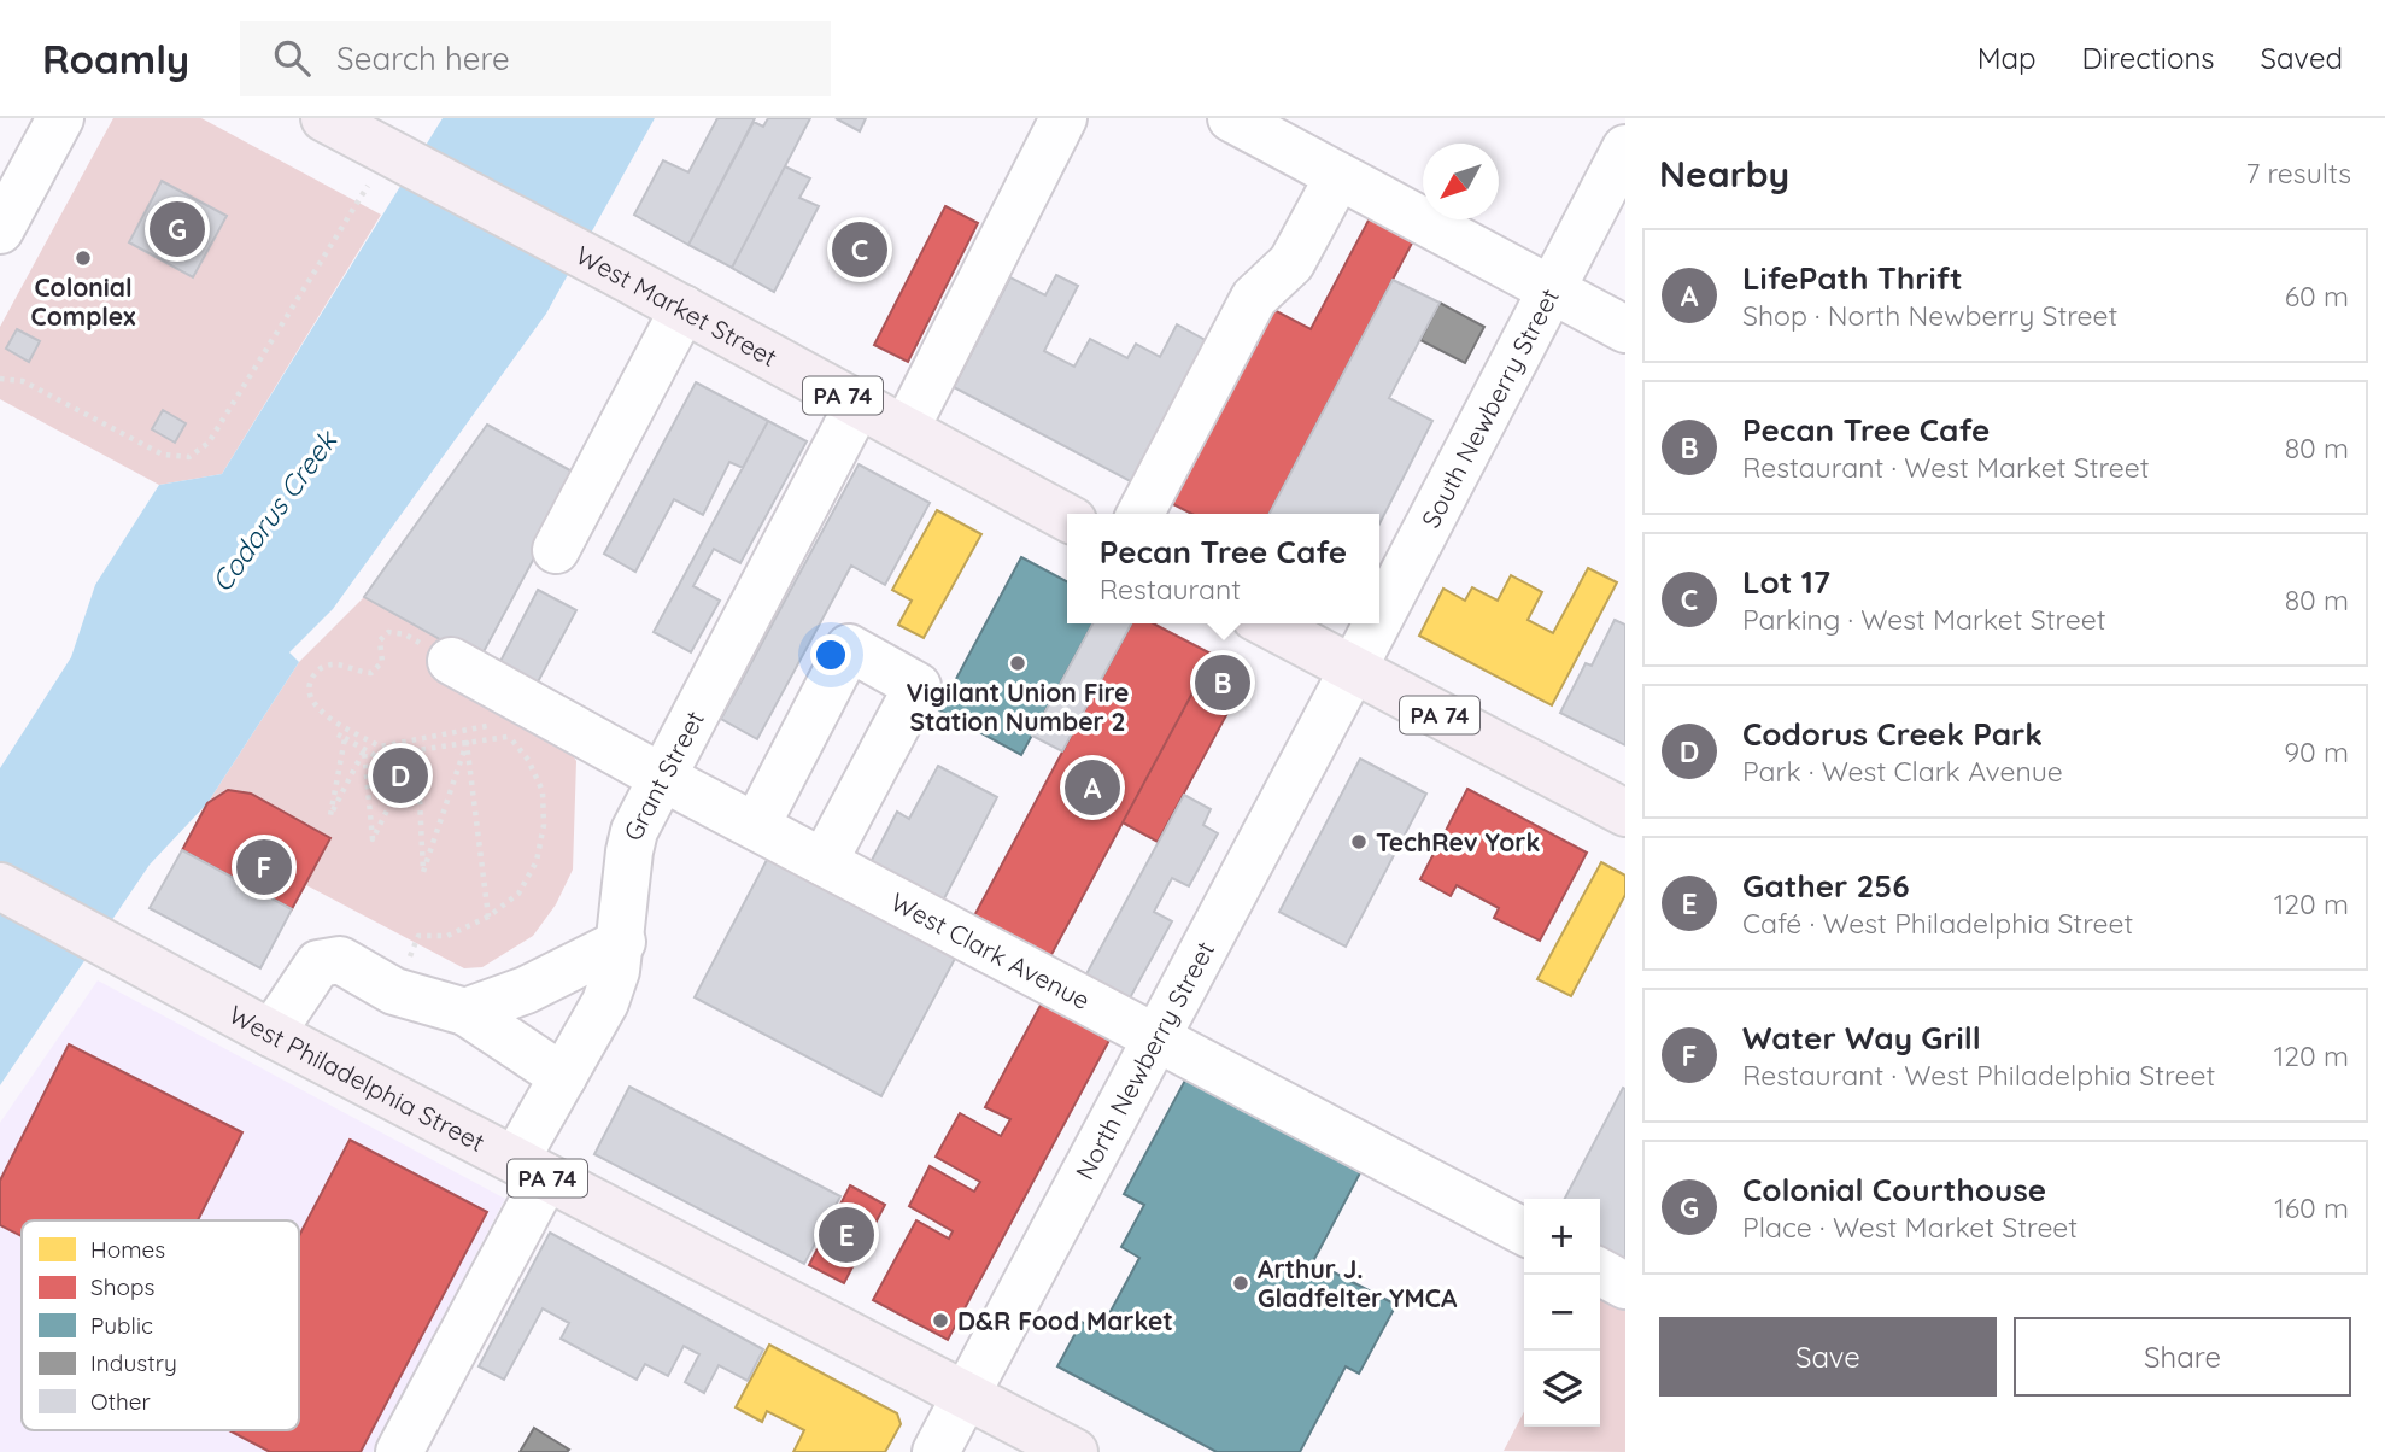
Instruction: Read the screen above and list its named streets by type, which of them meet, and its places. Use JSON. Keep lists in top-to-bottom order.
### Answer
{
  "streets": {
    "main road": ["West Market Street", "PA 74", "West Philadelphia Street"],
    "street": [
      "South Newberry Street",
      "Grant Street",
      "West Clark Avenue",
      "North Newberry Street"
    ]
  },
  "crossings": [
    ["West Market Street", "Grant Street"],
    ["PA 74", "South Newberry Street"],
    ["PA 74", "North Newberry Street"],
    ["South Newberry Street", "North Newberry Street"],
    ["Grant Street", "West Clark Avenue"],
    ["Grant Street", "West Philadelphia Street"],
    ["West Clark Avenue", "North Newberry Street"],
    ["North Newberry Street", "West Philadelphia Street"]
  ],
  "water": ["Codorus Creek"],
  "places": [
    "Colonial Complex",
    "Vigilant Union Fire Station Number 2",
    "TechRev York",
    "Arthur J. Gladfelter YMCA",
    "D&R Food Market"
  ],
  "legend": [
    "Homes",
    "Shops",
    "Public",
    "Industry",
    "Other"
  ],
  "north": "bottom left",
  "page": {
    "header": "Roamly",
    "search": "Search here",
    "nav": ["Map", "Directions", "Saved"],
    "heading": ["Nearby", "7 results"],
    "pins": [
      "G",
      "C",
      "B",
      "D",
      "A",
      "F",
      "E"
    ],
    "list": [
      {
        "mark": "A",
        "name": "LifePath Thrift",
        "note": "Shop · North Newberry Street",
        "value": "60 m"
      },
      {
        "mark": "B",
        "name": "Pecan Tree Cafe",
        "note": "Restaurant · West Market Street",
        "value": "80 m"
      },
      {
        "mark": "C",
        "name": "Lot 17",
        "note": "Parking · West Market Street",
        "value": "80 m"
      },
      {
        "mark": "D",
        "name": "Codorus Creek Park",
        "note": "Park · West Clark Avenue",
        "value": "90 m"
      },
      {
        "mark": "E",
        "name": "Gather 256",
        "note": "Café · West Philadelphia Street",
        "value": "120 m"
      },
      {
        "mark": "F",
        "name": "Water Way Grill",
        "note": "Restaurant · West Philadelphia Street",
        "value": "120 m"
      },
      {
        "mark": "G",
        "name": "Colonial Courthouse",
        "note": "Place · West Market Street",
        "value": "160 m"
      }
    ],
    "popup": ["Pecan Tree Cafe", "Restaurant"],
    "map_buttons": ["+", "−"],
    "buttons": ["Save", "Share"]
  }
}
